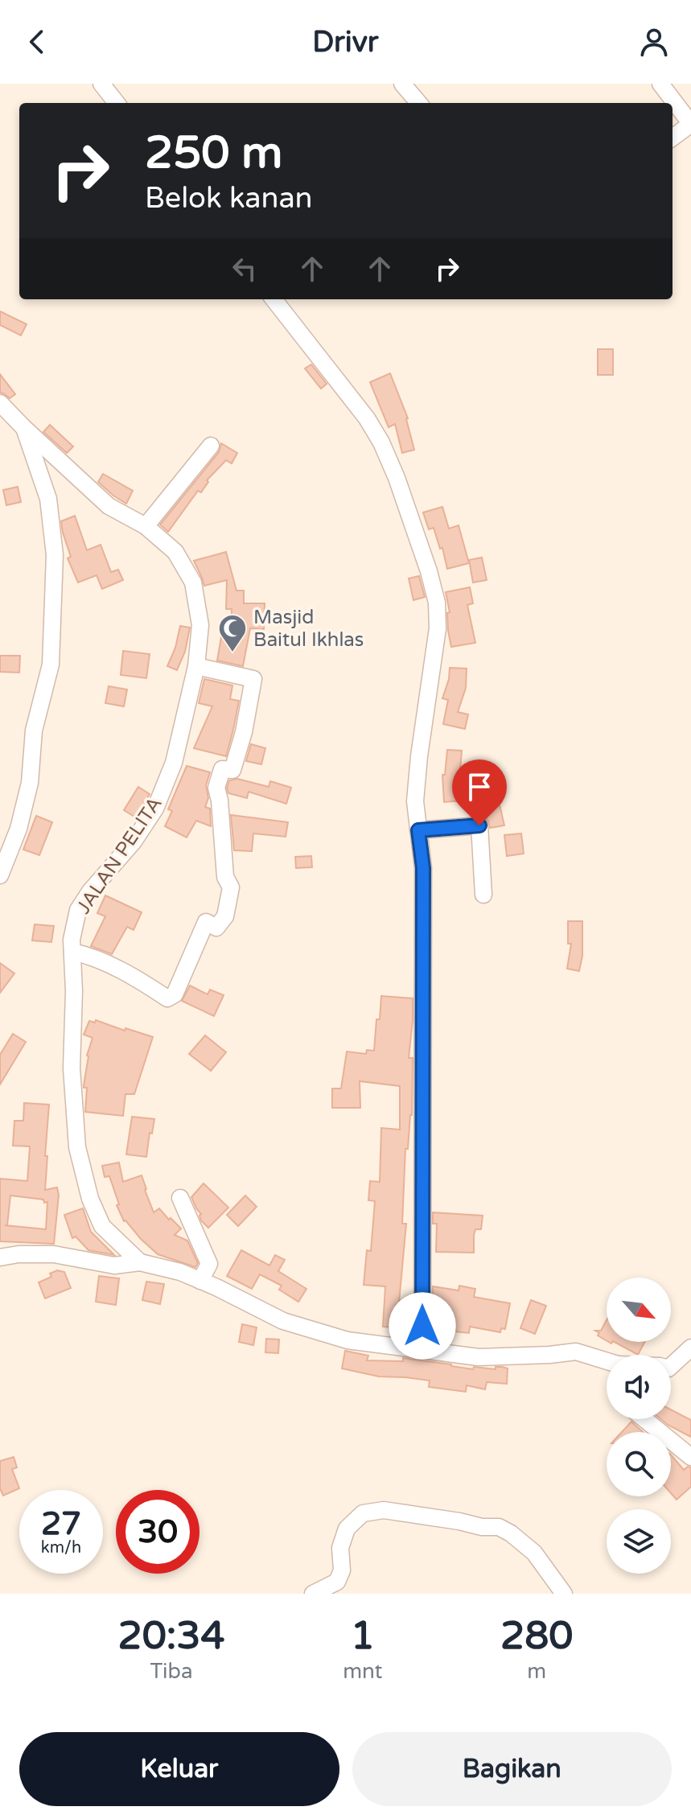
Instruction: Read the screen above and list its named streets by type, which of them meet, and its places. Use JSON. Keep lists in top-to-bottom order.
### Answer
{
  "streets": {
    "street": ["JALAN PELITA"]
  },
  "places": {
    "mosque": ["Masjid Baitul Ikhlas"]
  },
  "north": "bottom right",
  "page": {
    "header": "Drivr",
    "turn": ["250 m", "Belok kanan"],
    "speed": "27 km/h",
    "limit": "30",
    "eta": [
      "20:34",
      "Tiba",
      "1",
      "mnt",
      "280",
      "m"
    ],
    "buttons": ["Keluar", "Bagikan"]
  }
}
